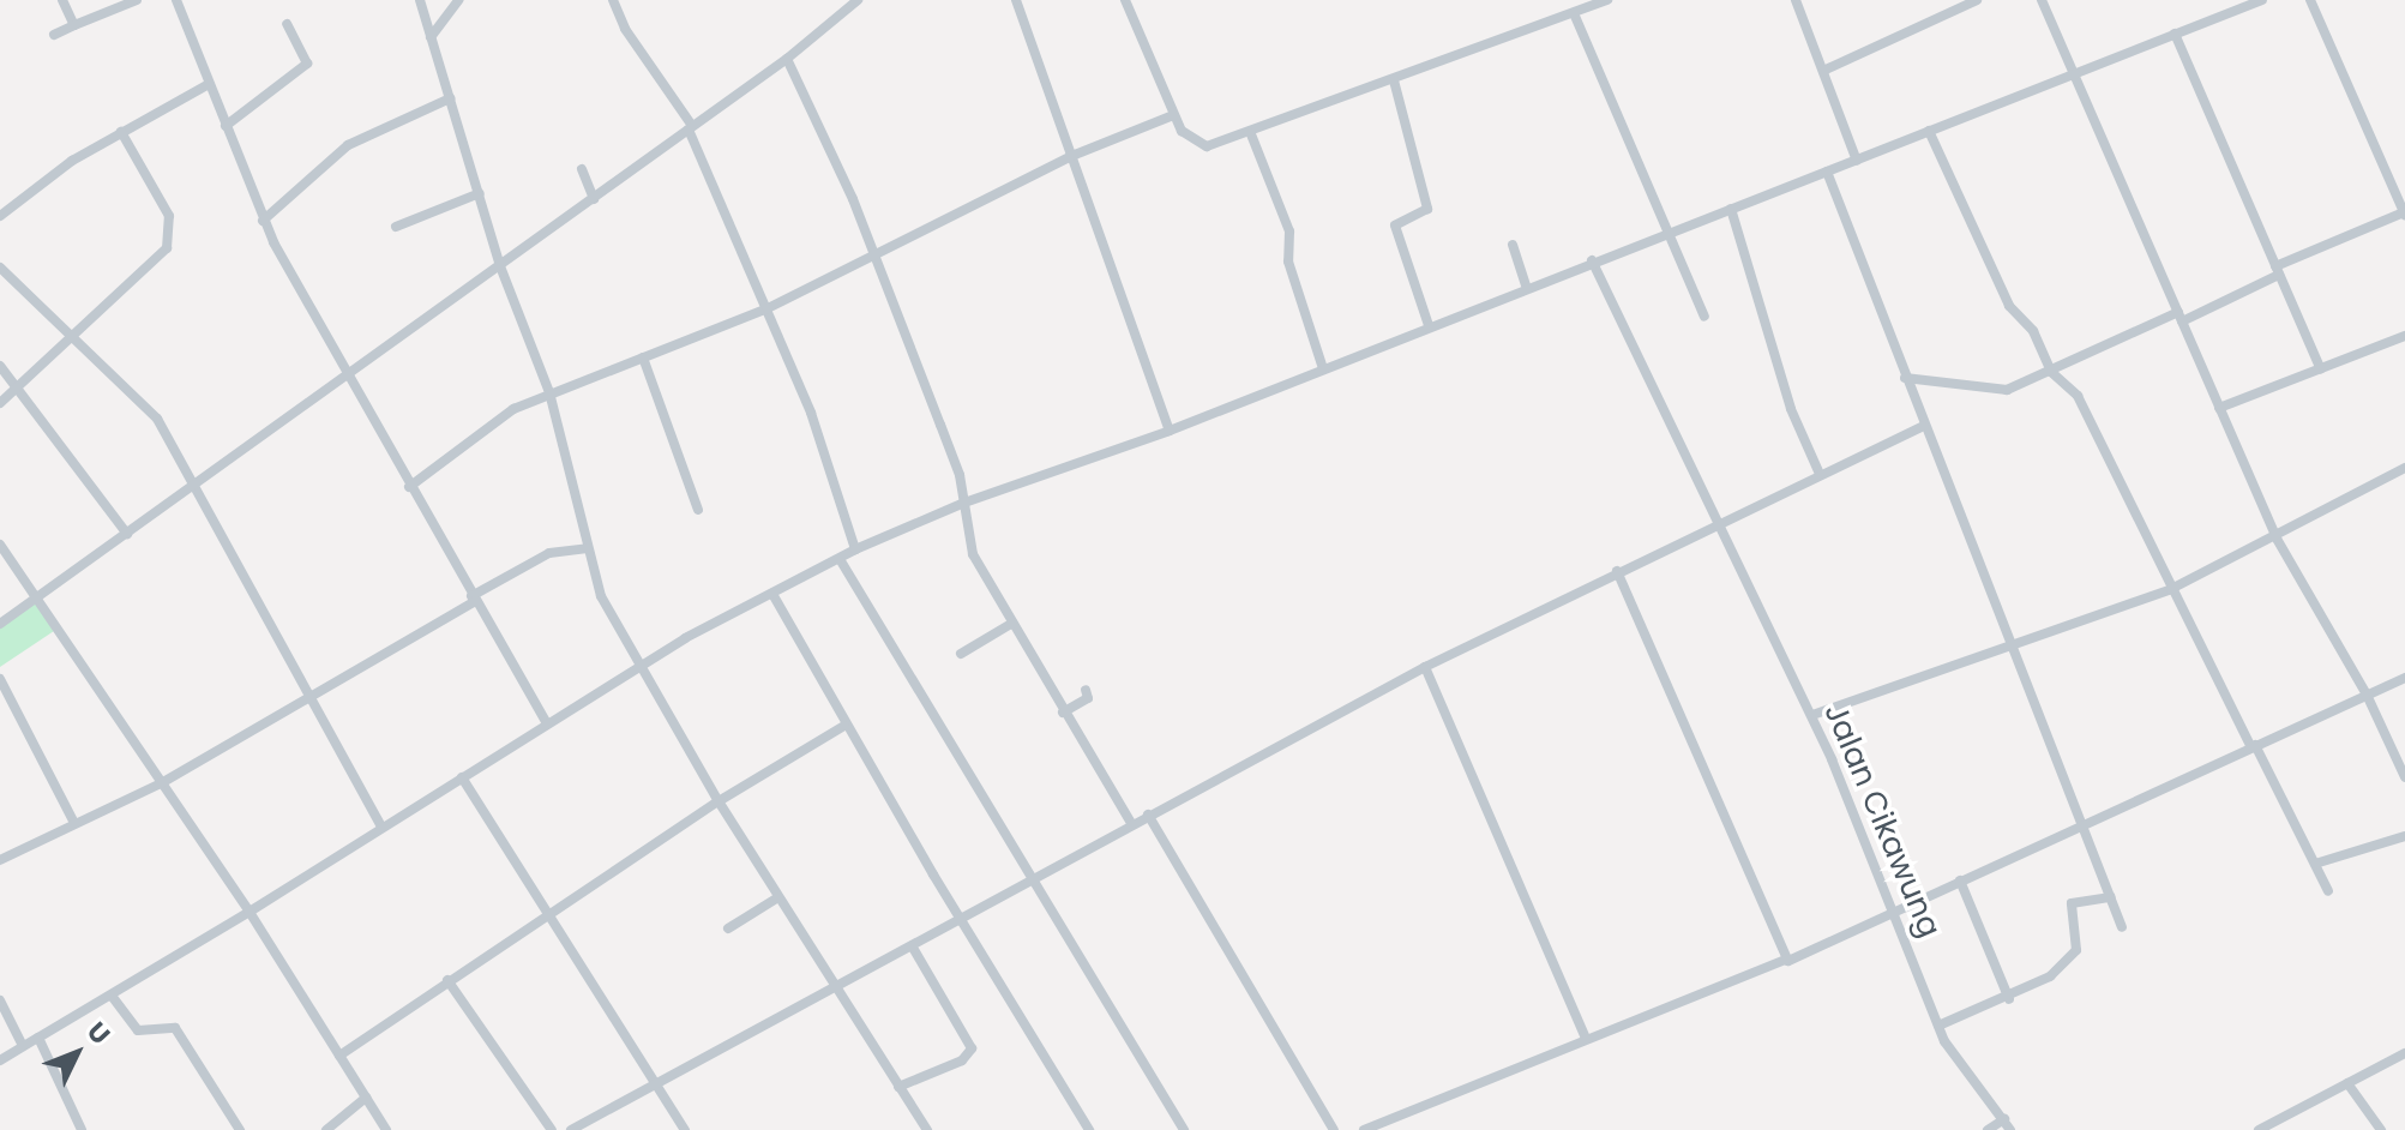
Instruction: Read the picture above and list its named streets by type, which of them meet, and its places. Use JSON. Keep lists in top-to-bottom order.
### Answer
{
  "streets": {
    "street": ["Jalan Cikawung"]
  },
  "north": "top right"
}
